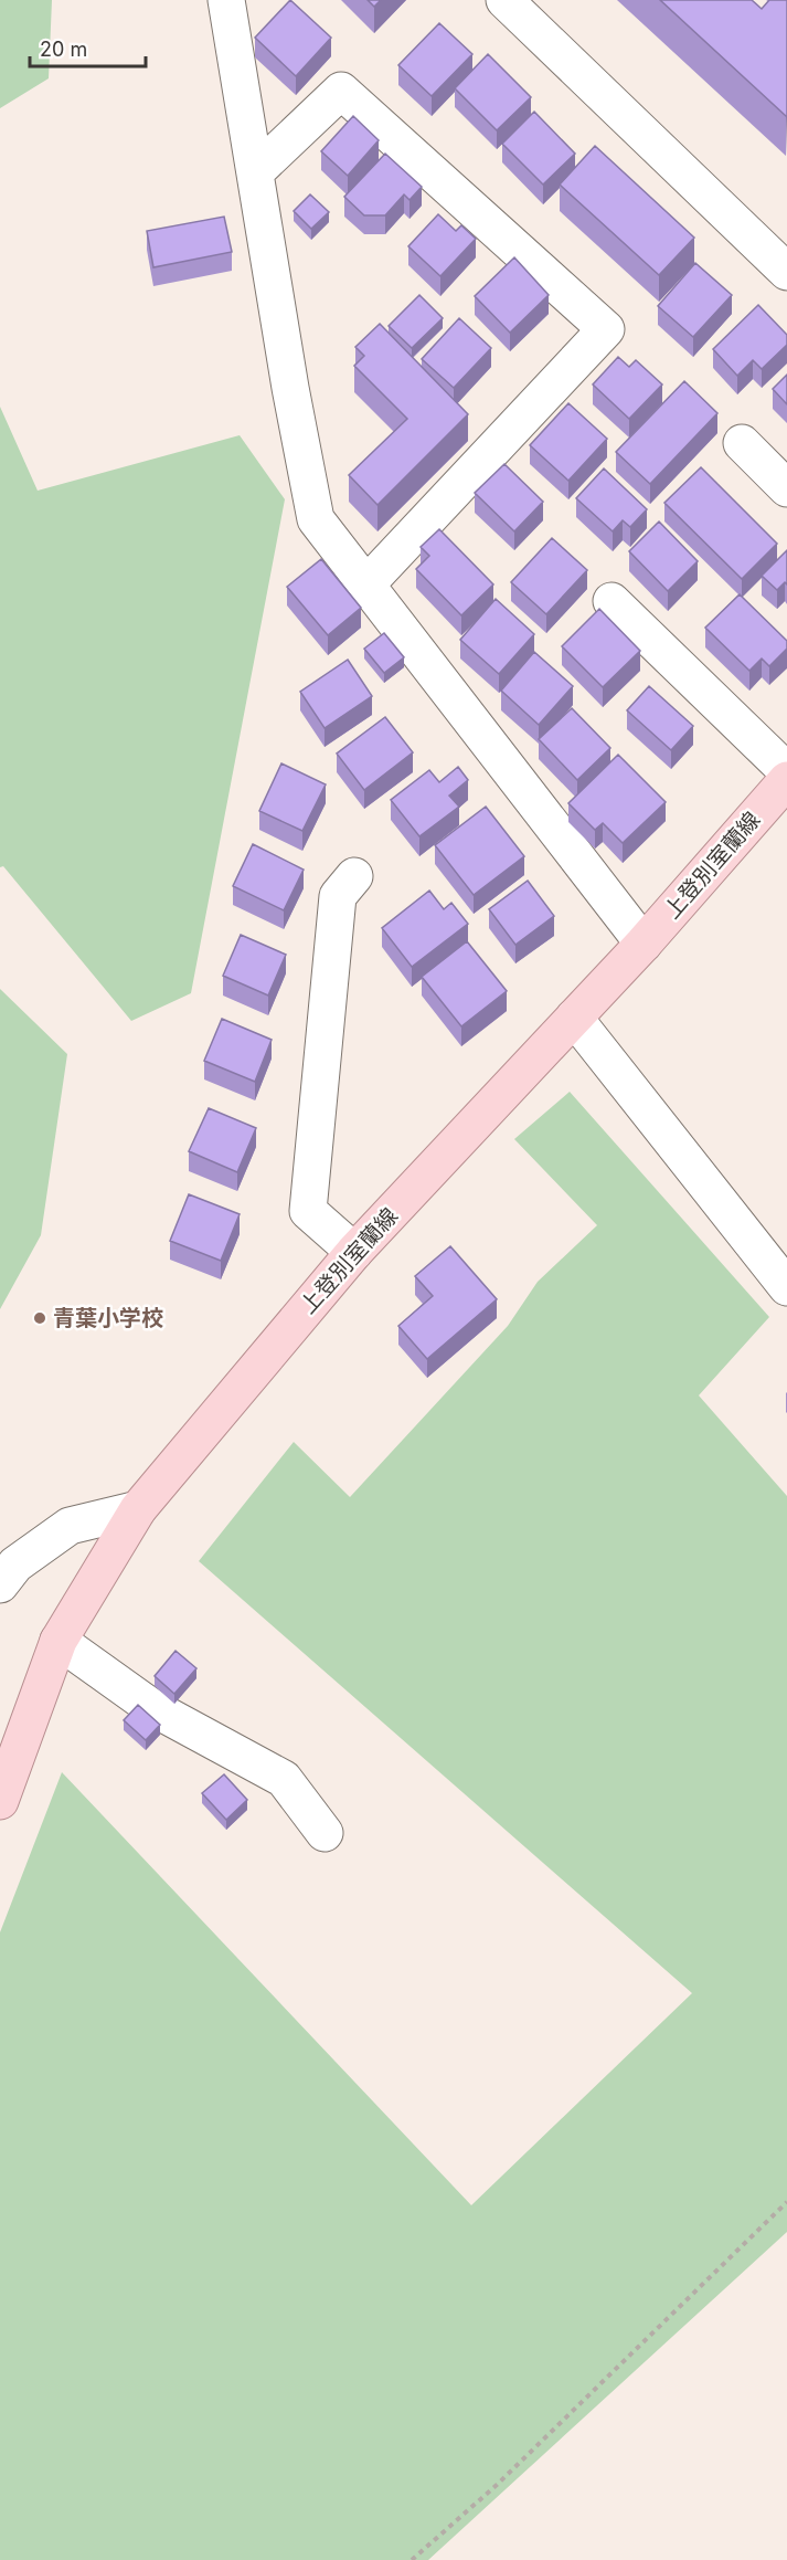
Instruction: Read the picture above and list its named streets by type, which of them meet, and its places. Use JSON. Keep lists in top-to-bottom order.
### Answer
{
  "streets": {
    "main road": ["上登別室蘭線"]
  },
  "places": ["青葉小学校"],
  "scale_bar": "20 m"
}
